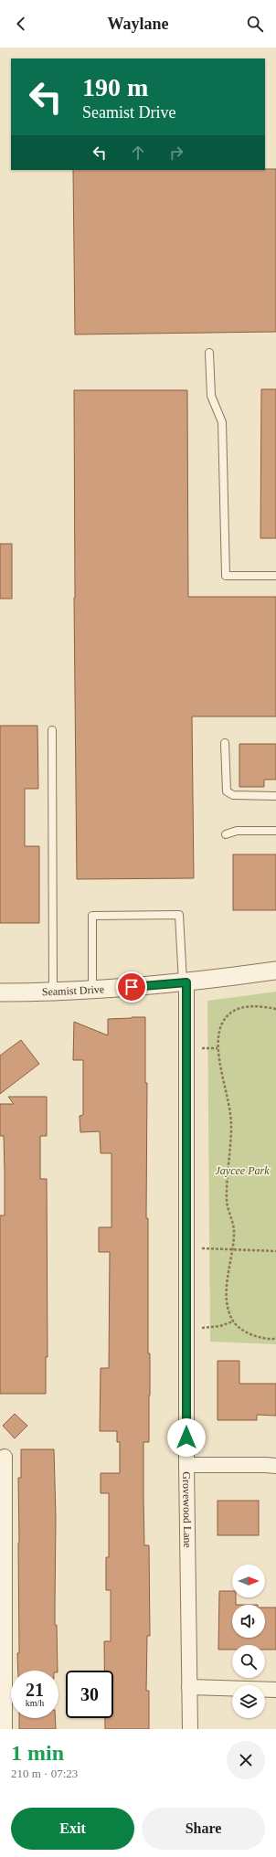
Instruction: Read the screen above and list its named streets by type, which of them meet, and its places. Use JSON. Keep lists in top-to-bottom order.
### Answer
{
  "streets": {
    "street": ["Seamist Drive", "Grovewood Lane"]
  },
  "crossings": [
    ["Seamist Drive", "Grovewood Lane"]
  ],
  "parks": ["Jaycee Park"],
  "north": "right",
  "page": {
    "header": "Waylane",
    "turn": ["190 m", "Seamist Drive"],
    "speed": "21 km/h",
    "limit": "30",
    "heading": ["1 min", "210 m · 07:23"],
    "buttons": ["Exit", "Share"]
  }
}
